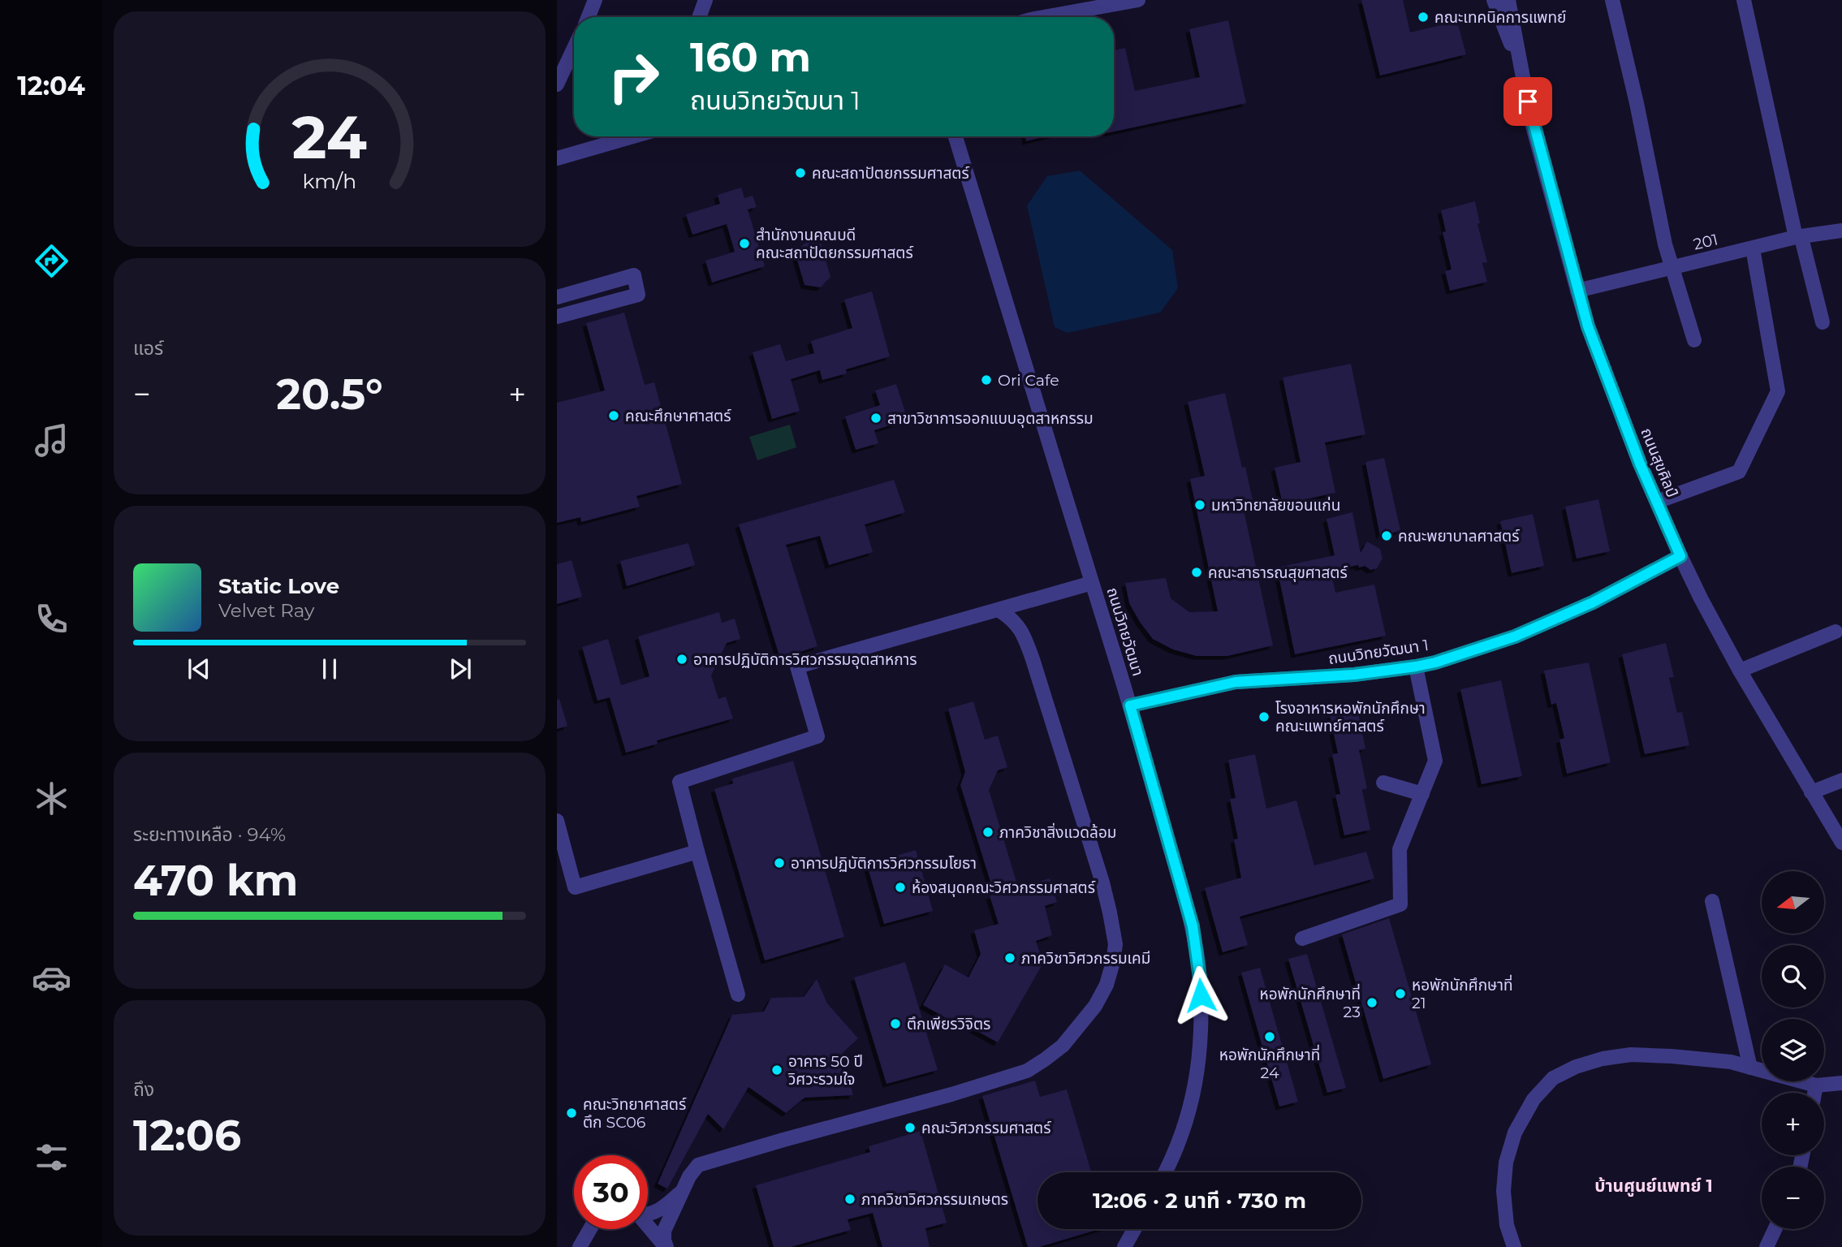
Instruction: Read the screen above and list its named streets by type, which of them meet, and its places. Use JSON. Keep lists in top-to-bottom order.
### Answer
{
  "streets": {
    "street": [
      "201",
      "ถนนสุขศิลป์",
      "ถนนวิทยวัฒนา",
      "ถนนวิทยวัฒนา 1"
    ]
  },
  "crossings": [
    ["201", "ถนนสุขศิลป์"],
    ["ถนนสุขศิลป์", "ถนนวิทยวัฒนา 1"],
    ["ถนนวิทยวัฒนา", "ถนนวิทยวัฒนา 1"]
  ],
  "districts": ["บ้านศูนย์แพทย์ 1"],
  "places": [
    "คณะเทคนิคการแพทย์",
    "คณะสถาปัตยกรรมศาสตร์",
    "สำนักงานคณบดี คณะสถาปัตยกรรมศาสตร์",
    "Ori Cafe",
    "คณะศึกษาศาสตร์",
    "สาขาวิชาการออกแบบอุตสาหกรรม",
    "มหาวิทยาลัยขอนแก่น",
    "คณะพยาบาลศาสตร์",
    "คณะสาธารณสุขศาสตร์",
    "อาคารปฏิบัติการวิศวกรรมอุตสาหการ",
    "โรงอาหารหอพักนักศึกษา คณะแพทย์ศาสตร์",
    "ภาควิชาสิ่งแวดล้อม",
    "อาคารปฏิบัติการวิศวกรรมโยธา",
    "ห้องสมุดคณะวิศวกรรมศาสตร์",
    "ภาควิชาวิศวกรรมเคมี",
    "หอพักนักศึกษาที่ 21",
    "หอพักนักศึกษาที่ 23",
    "ตึกเพียรวิจิตร",
    "หอพักนักศึกษาที่ 24",
    "อาคาร 50 ปี วิศวะรวมใจ",
    "คณะวิทยาศาสตร์ ตึก SC06",
    "คณะวิศวกรรมศาสตร์",
    "ภาควิชาวิศวกรรมเกษตร"
  ],
  "north": "left",
  "page": {
    "tabs": "12:04",
    "turn": ["160 m", "ถนนวิทยวัฒนา 1"],
    "tile": [
      "แอร์",
      ["ระยะทางเหลือ · 94%", "470 km"],
      ["ถึง", "12:06"]
    ],
    "heat": ["−", "20.5°", "+"],
    "song": ["Static Love", "Velvet Ray"],
    "map_buttons": ["+", "−"],
    "limit": "30",
    "trip": "12:06 · 2 นาที · 730 m",
    "gauge": ["24", "km/h"]
  }
}
